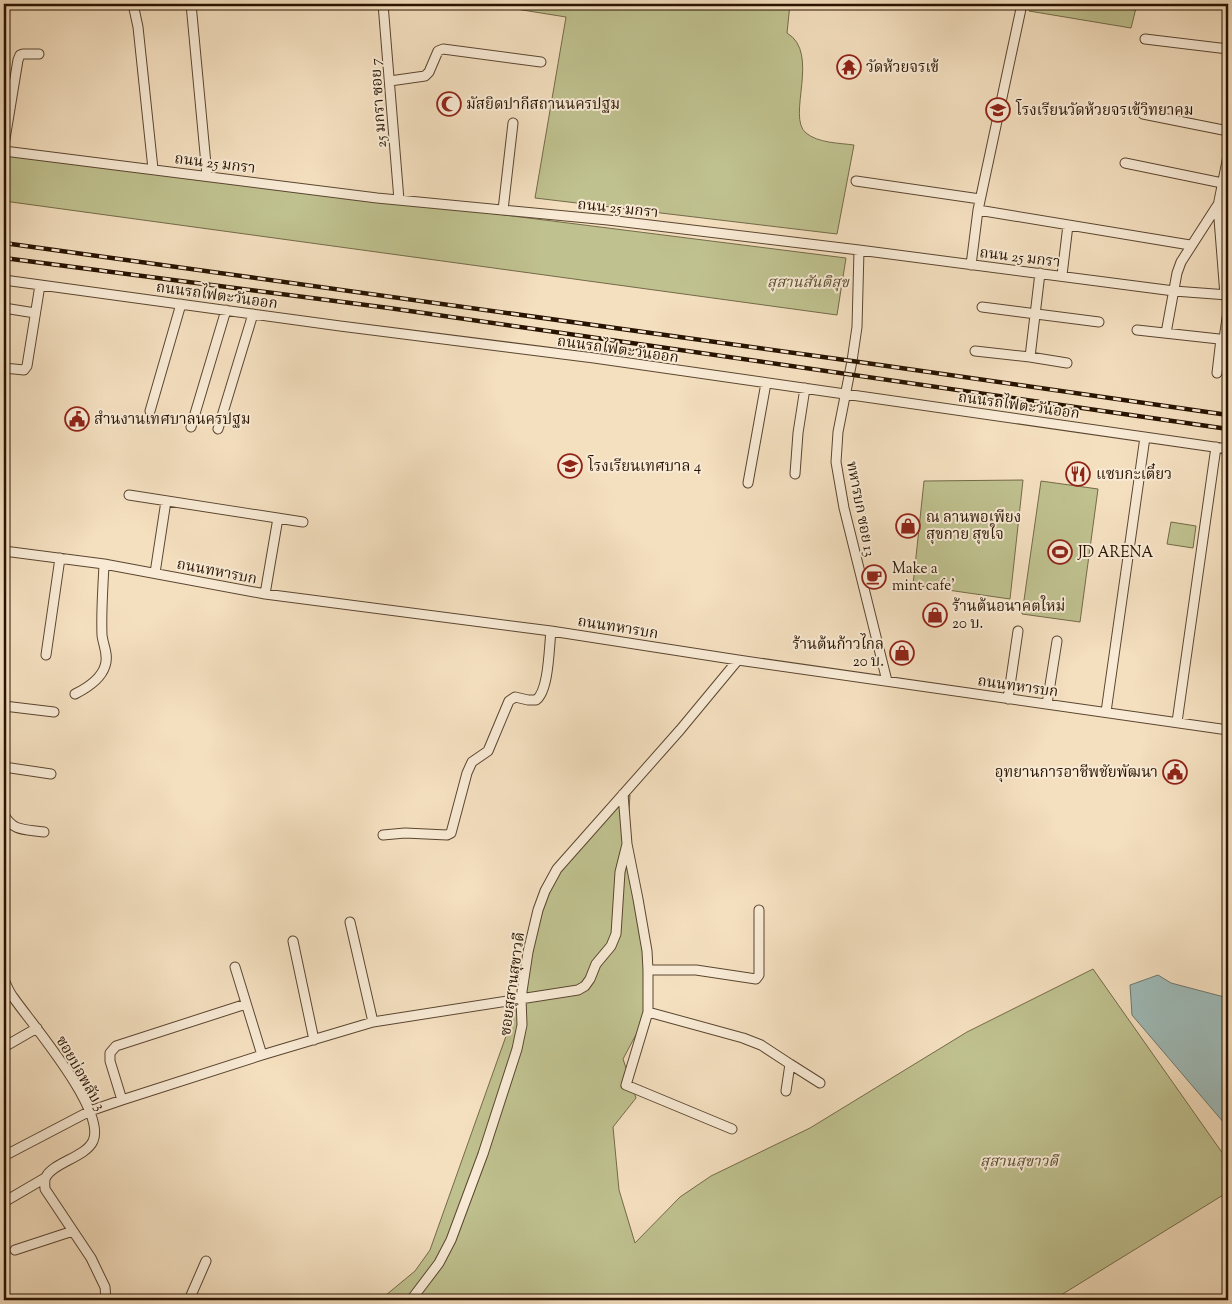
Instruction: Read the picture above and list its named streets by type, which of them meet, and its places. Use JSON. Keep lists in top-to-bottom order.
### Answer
{
  "streets": {
    "street": [
      "25 มกรา ซอย 7",
      "ถนน 25 มกรา",
      "ถนนรถไฟตะวันออก",
      "ทหารบก ซอย 13",
      "ถนนทหารบก",
      "ซอยสุสานสุขาวดี",
      "ซอยบ่อพลับ 3"
    ]
  },
  "crossings": [
    ["25 มกรา ซอย 7", "ถนน 25 มกรา"],
    ["ถนน 25 มกรา", "ทหารบก ซอย 13"],
    ["ถนนรถไฟตะวันออก", "ทหารบก ซอย 13"],
    ["ทหารบก ซอย 13", "ถนนทหารบก"],
    ["ถนนทหารบก", "ซอยสุสานสุขาวดี"]
  ],
  "parks": ["สุสานสันติสุข", "สุสานสุขาวดี"],
  "places": {
    "temple": ["วัดห้วยจรเข้"],
    "mosque": ["มัสยิดปากีสถานนครปฐม"],
    "school or university": ["โรงเรียนวัดห้วยจรเข้วิทยาคม", "โรงเรียนเทศบาล 4"],
    "public building": ["สำนงานเทศบาลนครปฐม", "อุทยานการอาชีพชัยพัฒนา"],
    "restaurant": ["แซบกะเตี๋ยว"],
    "shop": ["ณ ลานพอเพียง สุขกาย สุขใจ", "ร้านต้นอนาคตใหม่ 20 บ.", "ร้านต้นก้าวไกล 20 บ."],
    "sports": ["JD ARENA"],
    "cafe": ["Make a mint cafe'"]
  }
}
